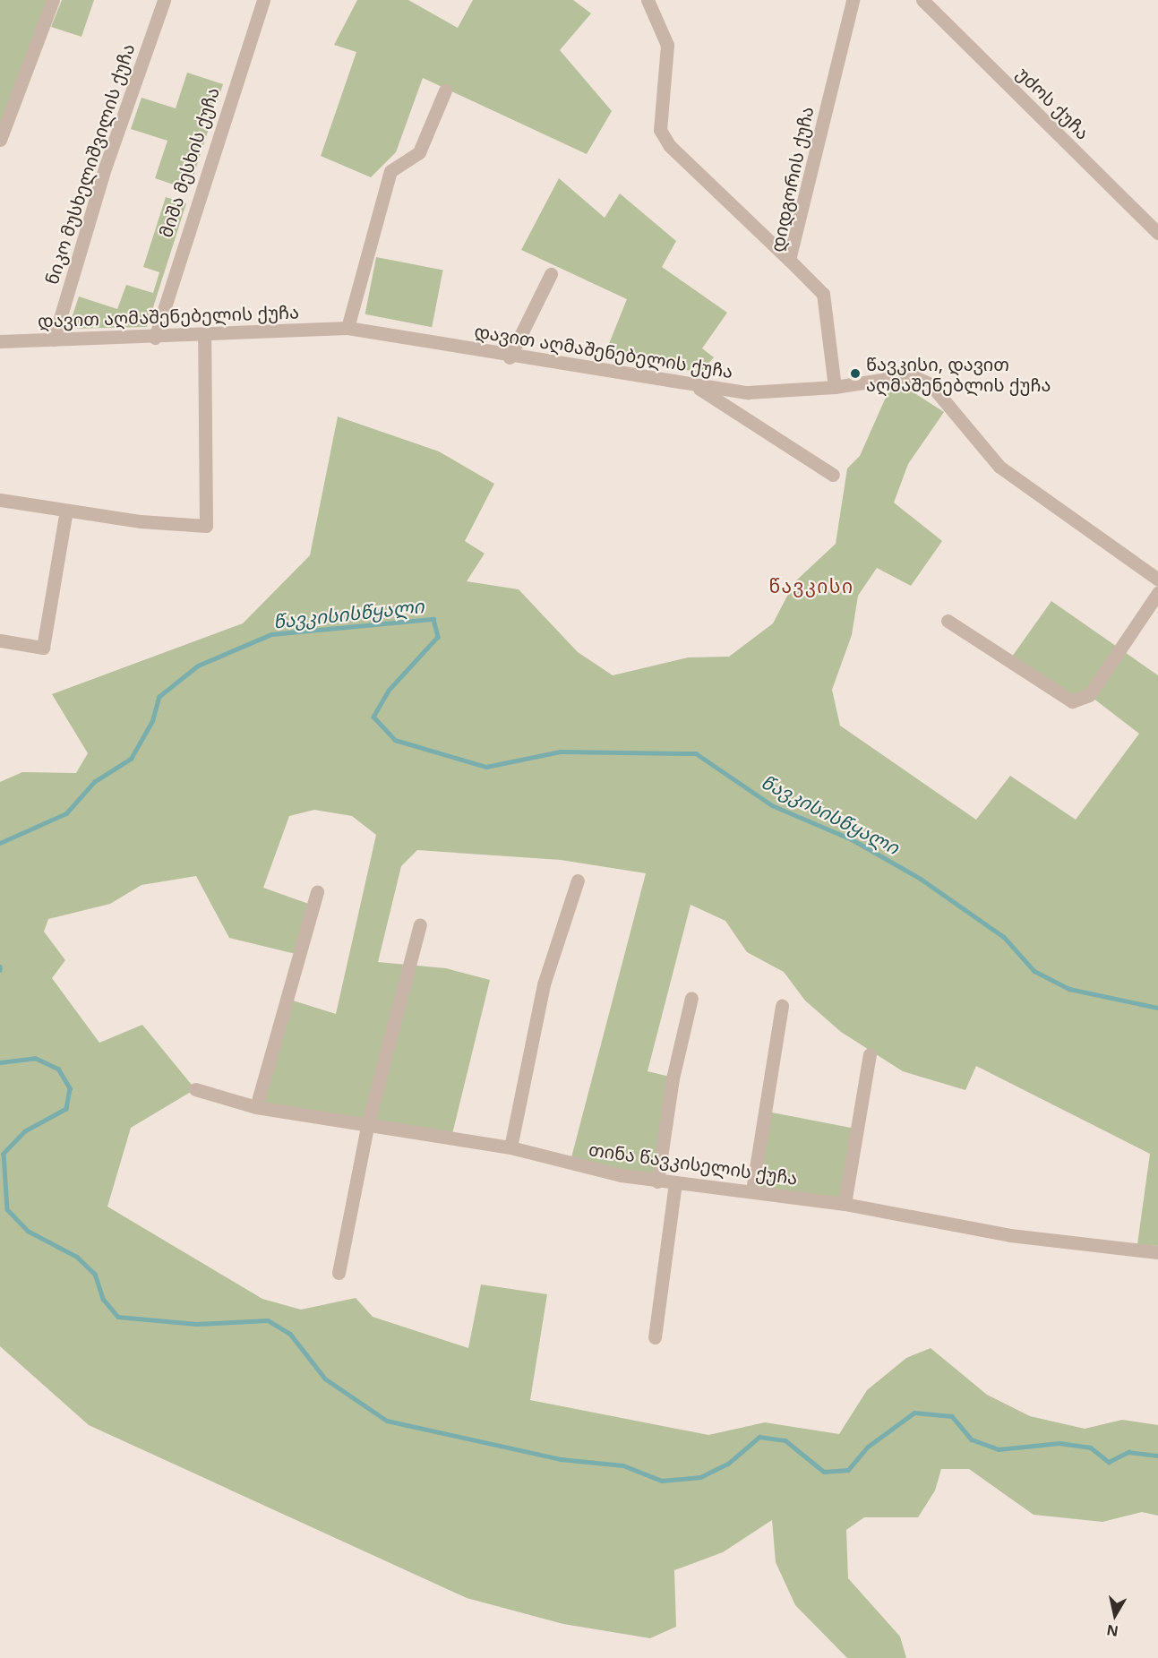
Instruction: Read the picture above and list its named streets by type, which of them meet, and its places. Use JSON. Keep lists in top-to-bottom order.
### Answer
{
  "streets": {
    "street": [
      "უძოს ქუჩა",
      "მიშა მესხის ქუჩა",
      "ნიკო მუსხელიშვილის ქუჩა",
      "დიდგორის ქუჩა",
      "დავით აღმაშენებელის ქუჩა",
      "თინა წავკისელის ქუჩა"
    ]
  },
  "crossings": [
    ["მიშა მესხის ქუჩა", "დავით აღმაშენებელის ქუჩა"],
    ["ნიკო მუსხელიშვილის ქუჩა", "დავით აღმაშენებელის ქუჩა"],
    ["დიდგორის ქუჩა", "დავით აღმაშენებელის ქუჩა"]
  ],
  "districts": ["წავკისი"],
  "water": ["წავკისისწყალი"],
  "places": ["წავკისი, დავით აღმაშენებლის ქუჩა"],
  "north": "bottom"
}
